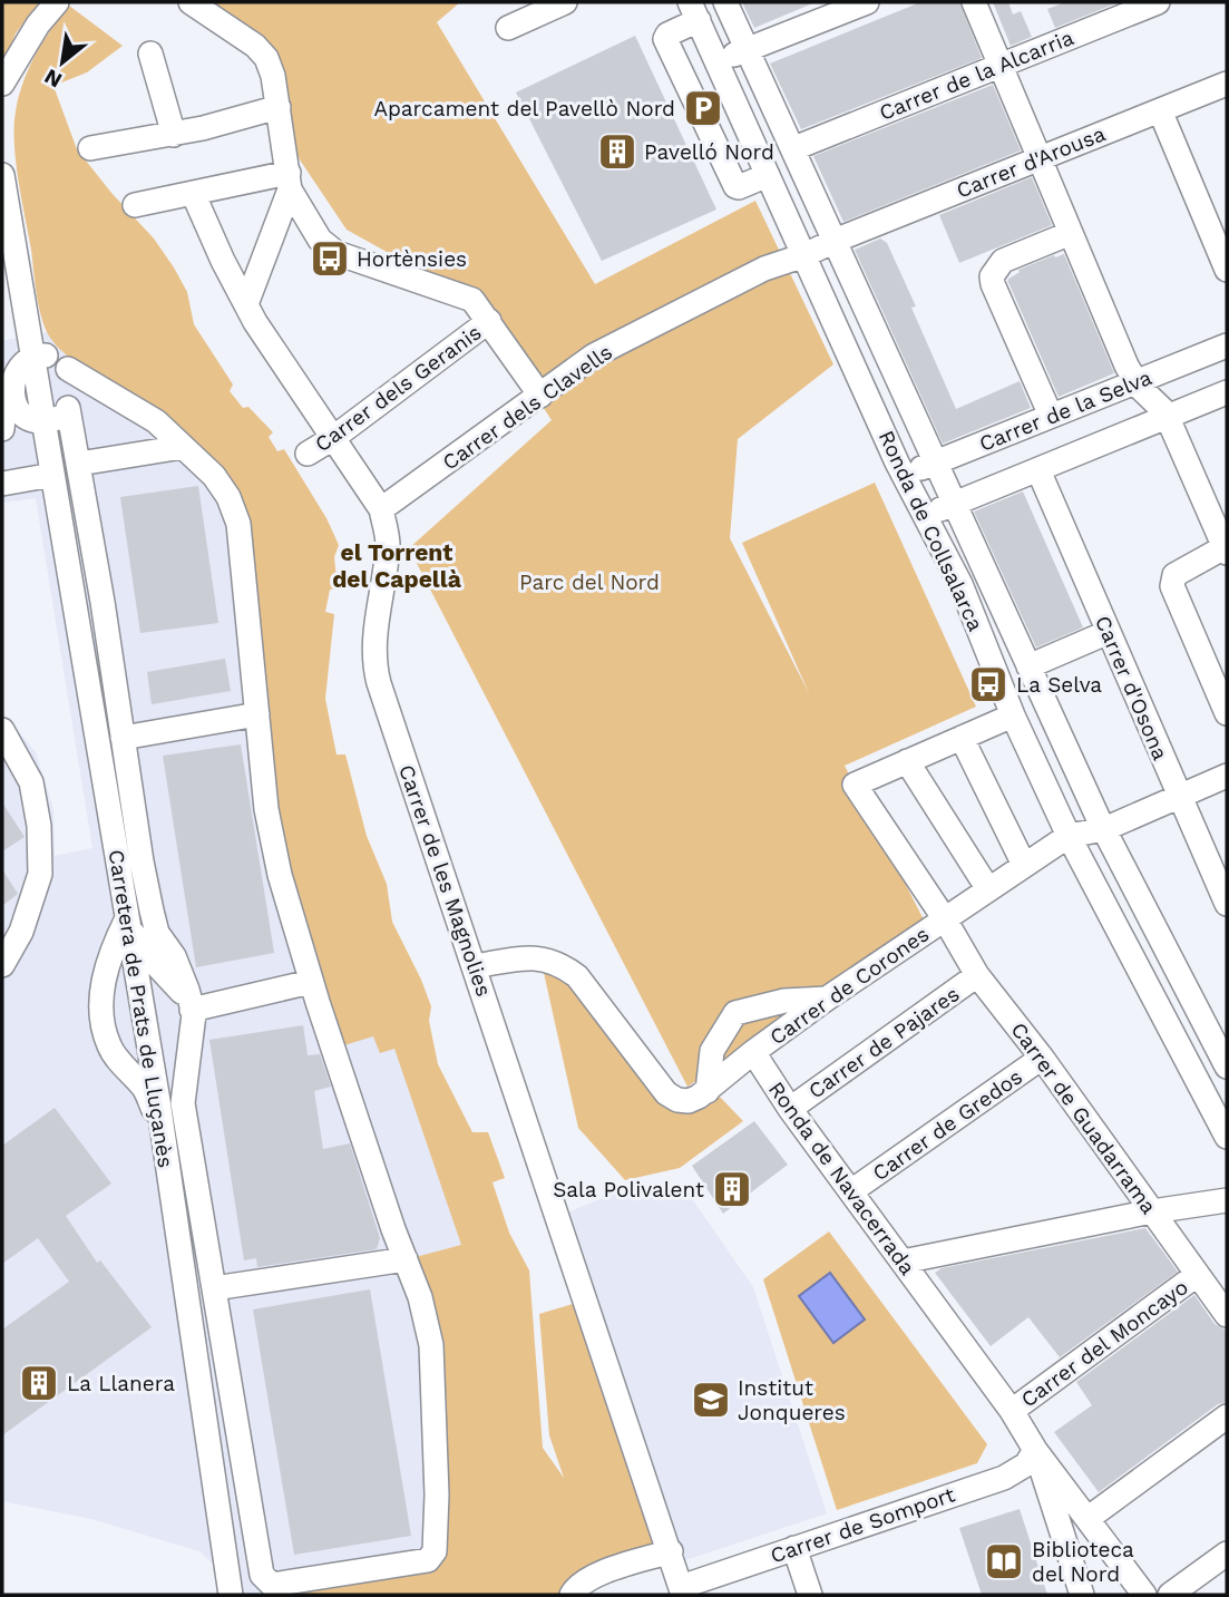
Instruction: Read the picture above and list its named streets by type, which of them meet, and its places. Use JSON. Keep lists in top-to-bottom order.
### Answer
{
  "streets": {
    "street": [
      "Carrer de la Alcarria",
      "Carrer d'Arousa",
      "Carrer dels Geranis",
      "Carrer dels Clavells",
      "Carrer de la Selva",
      "Ronda de Collsalarca",
      "Carrer d'Osona",
      "Carrer de les Magnolies",
      "Carrer de Corones",
      "Carretera de Prats de Lluçanès",
      "Carrer de Pajares",
      "Carrer de Guadarrama",
      "Carrer de Gredos",
      "Ronda de Navacerrada",
      "Carrer del Moncayo",
      "Carrer de Somport"
    ]
  },
  "crossings": [
    ["Carrer de la Alcarria", "Ronda de Collsalarca"],
    ["Carrer d'Arousa", "Carrer dels Clavells"],
    ["Carrer d'Arousa", "Ronda de Collsalarca"],
    ["Carrer dels Geranis", "Carrer de les Magnolies"],
    ["Carrer dels Clavells", "Ronda de Collsalarca"],
    ["Carrer dels Clavells", "Carrer de les Magnolies"],
    ["Carrer de la Selva", "Ronda de Collsalarca"],
    ["Ronda de Collsalarca", "Carrer de Corones"],
    ["Carrer de les Magnolies", "Carrer de Somport"],
    ["Carrer de Corones", "Carrer de Guadarrama"],
    ["Carrer de Corones", "Ronda de Navacerrada"],
    ["Carrer de Pajares", "Carrer de Guadarrama"],
    ["Carrer de Pajares", "Ronda de Navacerrada"],
    ["Carrer de Guadarrama", "Carrer de Gredos"],
    ["Carrer de Guadarrama", "Carrer del Moncayo"],
    ["Carrer de Gredos", "Ronda de Navacerrada"],
    ["Ronda de Navacerrada", "Carrer del Moncayo"],
    ["Ronda de Navacerrada", "Carrer de Somport"]
  ],
  "districts": ["el Torrent del Capellà"],
  "parks": ["Parc del Nord"],
  "places": {
    "parking": ["Aparcament del Pavellò Nord"],
    "building": ["Pavelló Nord", "Sala Polivalent", "La Llanera"],
    "bus stop": ["Hortènsies", "La Selva"],
    "school or university": ["Institut Jonqueres"],
    "library": ["Biblioteca del Nord"]
  },
  "north": "bottom left"
}
